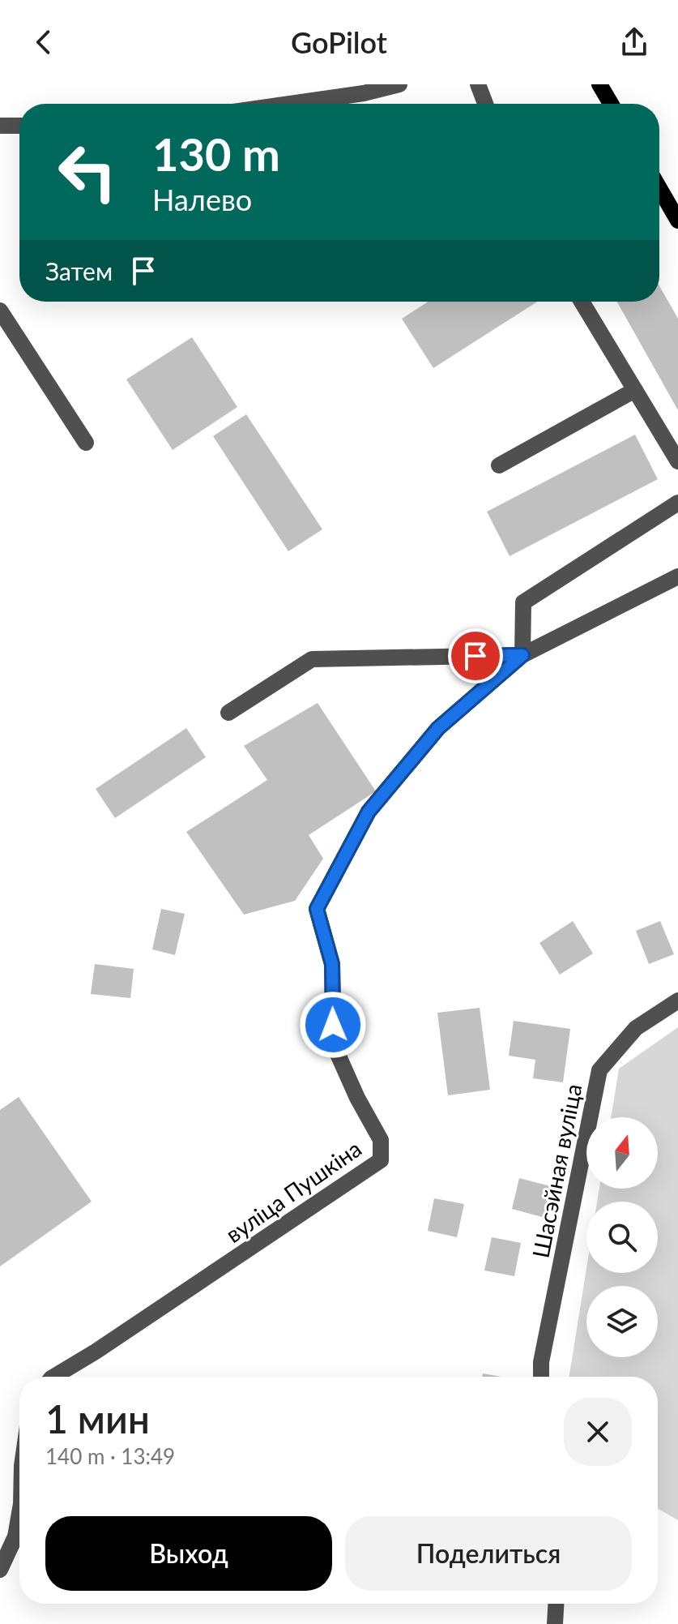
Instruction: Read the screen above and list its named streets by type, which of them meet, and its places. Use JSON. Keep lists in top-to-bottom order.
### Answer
{
  "streets": {
    "street": ["Шасэйная вуліца", "вуліца Пушкіна"]
  },
  "north": "top",
  "page": {
    "header": "GoPilot",
    "turn": ["130 m", "Налево"],
    "then": "Затем",
    "heading": ["1 мин", "140 m · 13:49"],
    "buttons": ["Выход", "Поделиться"]
  }
}
